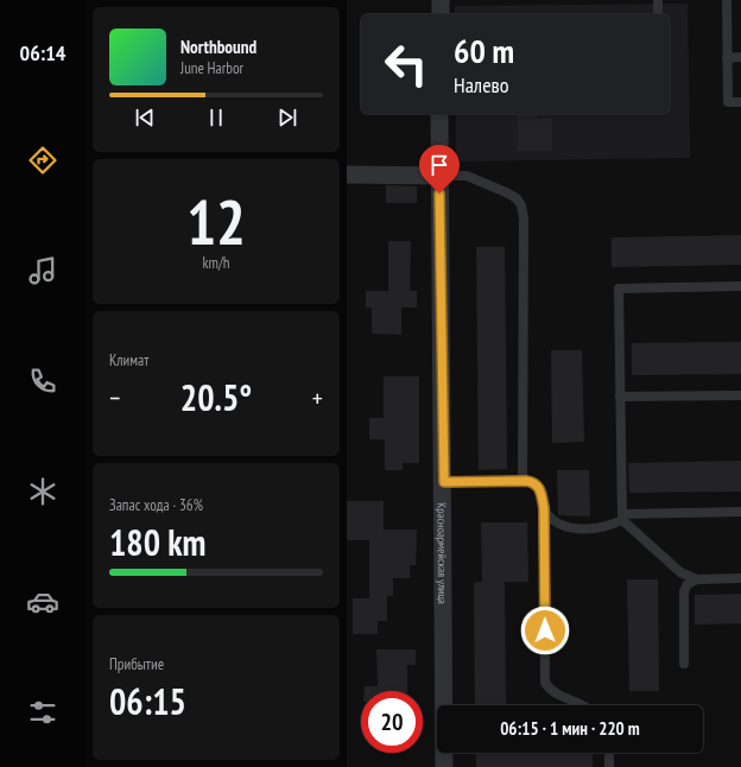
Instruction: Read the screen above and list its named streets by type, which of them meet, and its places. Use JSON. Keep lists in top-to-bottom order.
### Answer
{
  "streets": {
    "street": ["Красноармейская улица"]
  },
  "page": {
    "tabs": "06:14",
    "turn": ["60 m", "Налево"],
    "song": ["Northbound", "June Harbor"],
    "tile": [
      ["12", "km/h"],
      "Климат",
      ["Запас хода · 36%", "180 km"],
      ["Прибытие", "06:15"]
    ],
    "heat": ["−", "20.5°", "+"],
    "limit": "20",
    "trip": "06:15 · 1 мин · 220 m"
  }
}
